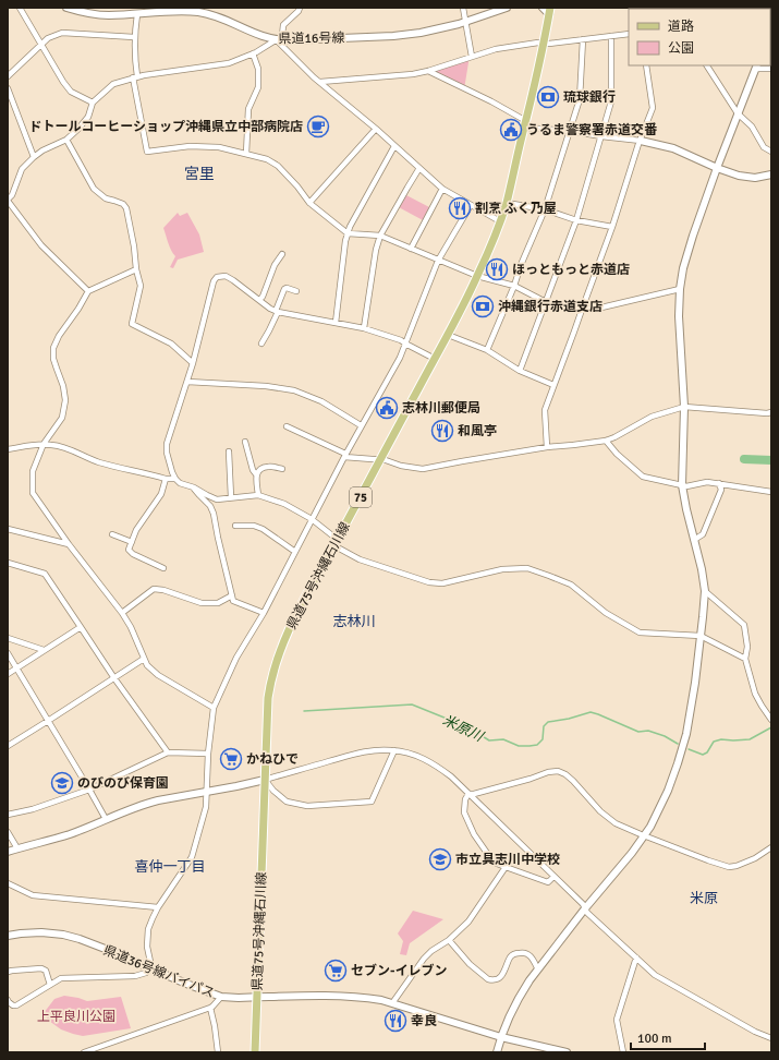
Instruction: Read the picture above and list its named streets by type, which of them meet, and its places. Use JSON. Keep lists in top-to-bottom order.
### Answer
{
  "streets": {
    "main road": ["75", "県道75号沖縄石川線"],
    "street": ["県道16号線", "県道36号線バイパス"]
  },
  "crossings": [
    ["県道75号沖縄石川線", "県道36号線バイパス"]
  ],
  "districts": [
    "宮里",
    "志林川",
    "喜仲一丁目",
    "米原"
  ],
  "water": ["米原川"],
  "parks": ["上平良川公園"],
  "places": {
    "bank": ["琉球銀行", "沖縄銀行赤道支店"],
    "cafe": ["ドトールコーヒーショップ沖縄県立中部病院店"],
    "public building": ["うるま警察署赤道交番", "志林川郵便局"],
    "restaurant": [
      "割烹 ふく乃屋",
      "ほっともっと赤道店",
      "和風亭",
      "幸良"
    ],
    "supermarket": ["かねひで", "セブン-イレブン"],
    "school or university": ["のびのび保育園", "市立具志川中学校"]
  },
  "legend": ["道路", "公園"],
  "scale_bar": "100 m"
}
